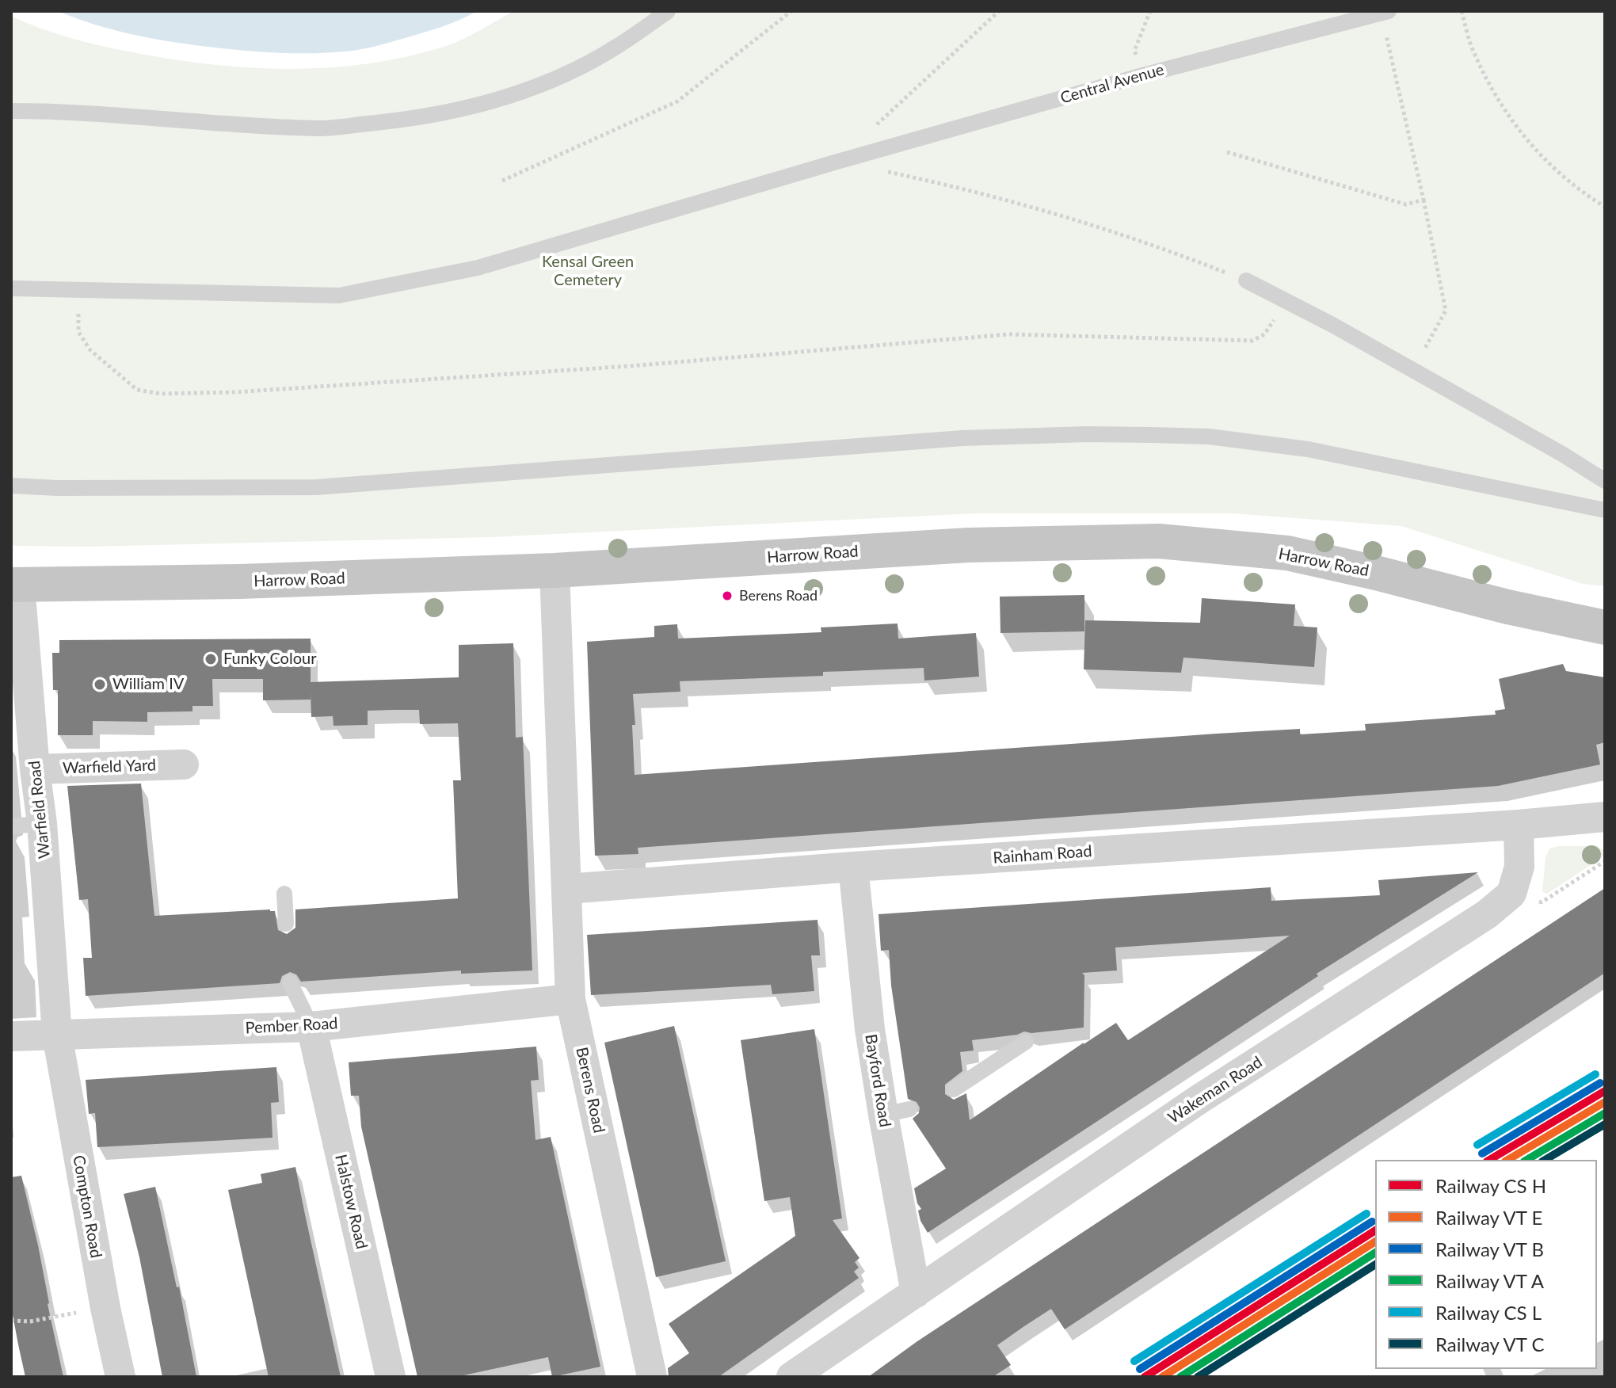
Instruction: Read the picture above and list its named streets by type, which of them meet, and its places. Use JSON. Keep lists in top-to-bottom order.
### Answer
{
  "streets": {
    "main road": ["Harrow Road"],
    "street": [
      "Warfield Yard",
      "Warfield Road",
      "Rainham Road",
      "Pember Road",
      "Bayford Road",
      "Berens Road",
      "Wakeman Road",
      "Halstow Road",
      "Compton Road"
    ],
    "lane": ["Central Avenue"]
  },
  "crossings": [
    ["Harrow Road", "Warfield Road"],
    ["Harrow Road", "Berens Road"],
    ["Warfield Yard", "Warfield Road"],
    ["Warfield Road", "Pember Road"],
    ["Warfield Road", "Compton Road"],
    ["Rainham Road", "Bayford Road"],
    ["Rainham Road", "Berens Road"],
    ["Pember Road", "Berens Road"],
    ["Pember Road", "Halstow Road"],
    ["Pember Road", "Compton Road"],
    ["Bayford Road", "Wakeman Road"]
  ],
  "parks": ["Kensal Green Cemetery"],
  "places": ["Berens Road", "Funky Colour", "William IV"],
  "legend": [
    "Railway CS H",
    "Railway VT E",
    "Railway VT B",
    "Railway VT A",
    "Railway CS L",
    "Railway VT C"
  ]
}
